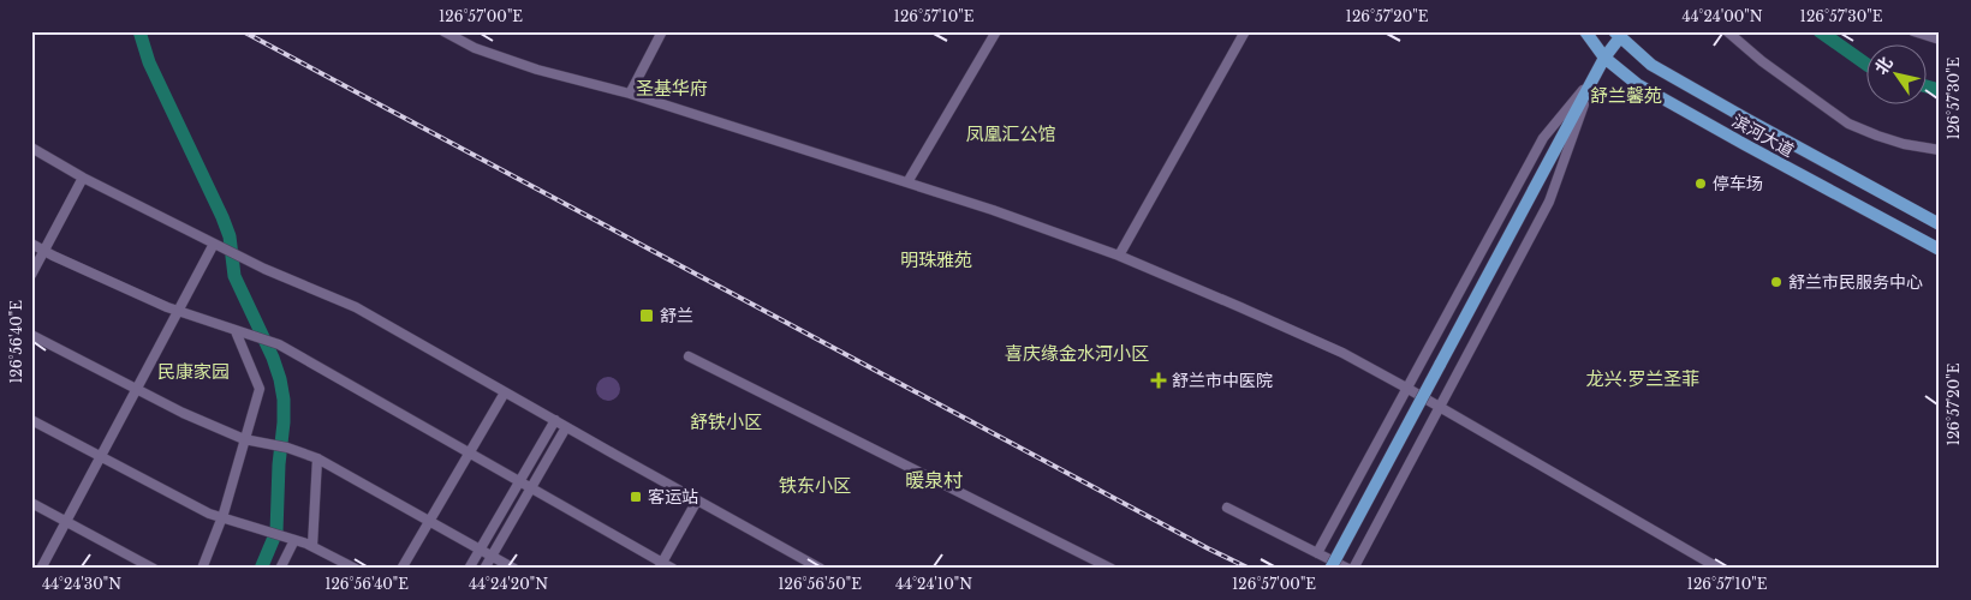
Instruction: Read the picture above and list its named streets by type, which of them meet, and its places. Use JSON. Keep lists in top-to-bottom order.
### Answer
{
  "streets": {
    "main road": ["滨河大道"]
  },
  "districts": [
    "圣基华府",
    "舒兰馨苑",
    "凤凰汇公馆",
    "明珠雅苑",
    "喜庆缘金水河小区",
    "民康家园",
    "龙兴·罗兰圣菲",
    "舒铁小区",
    "暖泉村",
    "铁东小区"
  ],
  "places": {
    "other": ["停车场", "舒兰市民服务中心"],
    "transit": ["舒兰", "客运站"],
    "health": ["舒兰市中医院"]
  },
  "north": "top left",
  "coordinates": [
    "126°57'00\"E",
    "126°57'10\"E",
    "126°57'20\"E",
    "44°24'00\"N",
    "126°57'30\"E",
    "126°56'40\"E",
    "44°24'30\"N",
    "44°24'20\"N",
    "126°56'50\"E",
    "44°24'10\"N"
  ]
}
